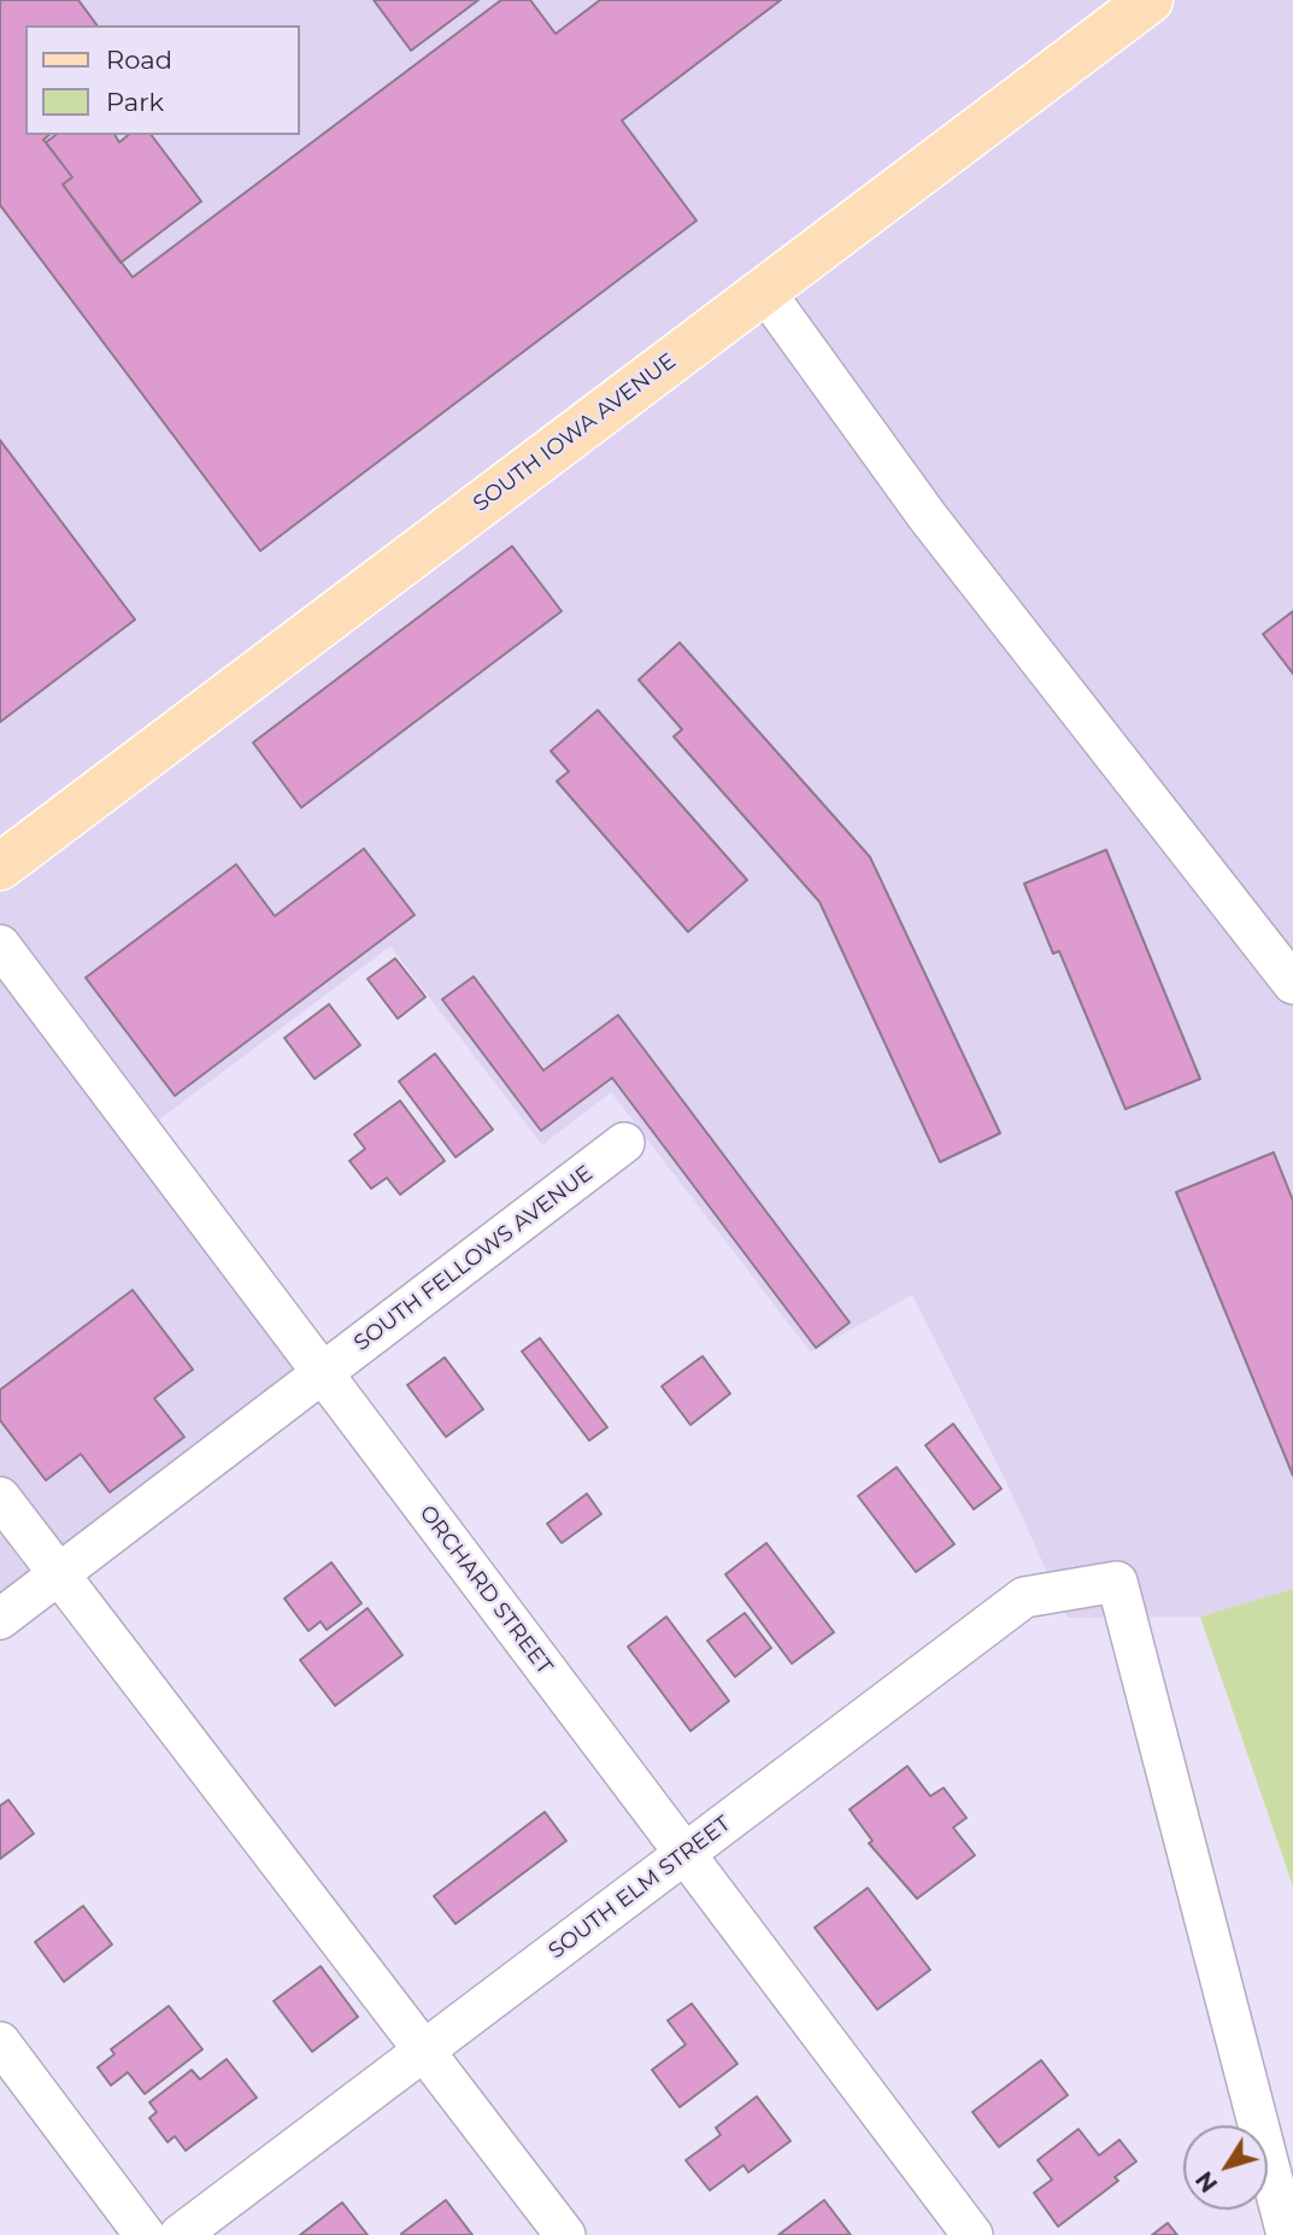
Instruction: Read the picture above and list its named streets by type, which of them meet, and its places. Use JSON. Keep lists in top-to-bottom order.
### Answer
{
  "streets": {
    "main road": ["SOUTH IOWA AVENUE"],
    "street": ["SOUTH FELLOWS AVENUE", "ORCHARD STREET", "SOUTH ELM STREET"]
  },
  "crossings": [
    ["SOUTH FELLOWS AVENUE", "ORCHARD STREET"],
    ["ORCHARD STREET", "SOUTH ELM STREET"]
  ],
  "legend": ["Road", "Park"],
  "north": "bottom left"
}
